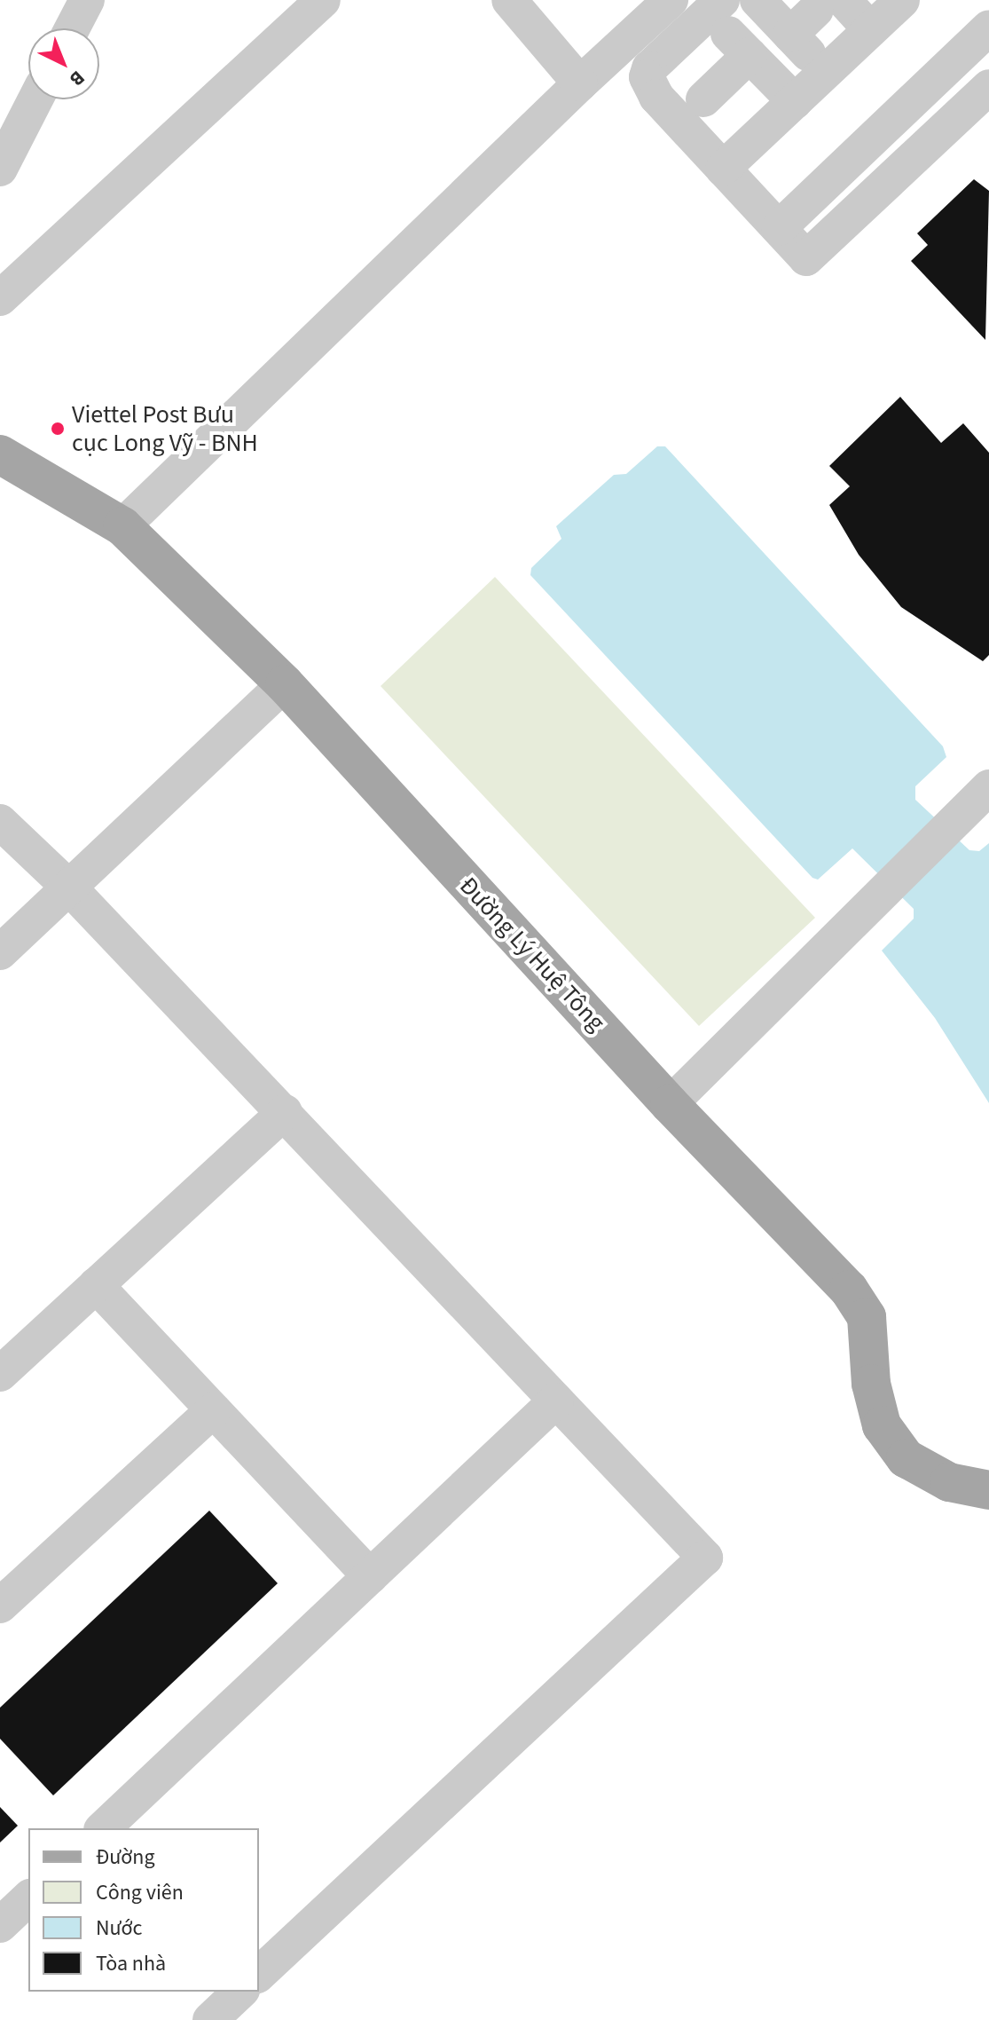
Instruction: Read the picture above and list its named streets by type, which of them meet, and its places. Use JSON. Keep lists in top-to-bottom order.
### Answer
{
  "streets": {
    "main road": ["Đường Lý Huệ Tông"]
  },
  "places": ["Viettel Post Bưu cục Long Vỹ - BNH"],
  "legend": [
    "Đường",
    "Công viên",
    "Nước",
    "Tòa nhà"
  ],
  "north": "bottom right"
}
